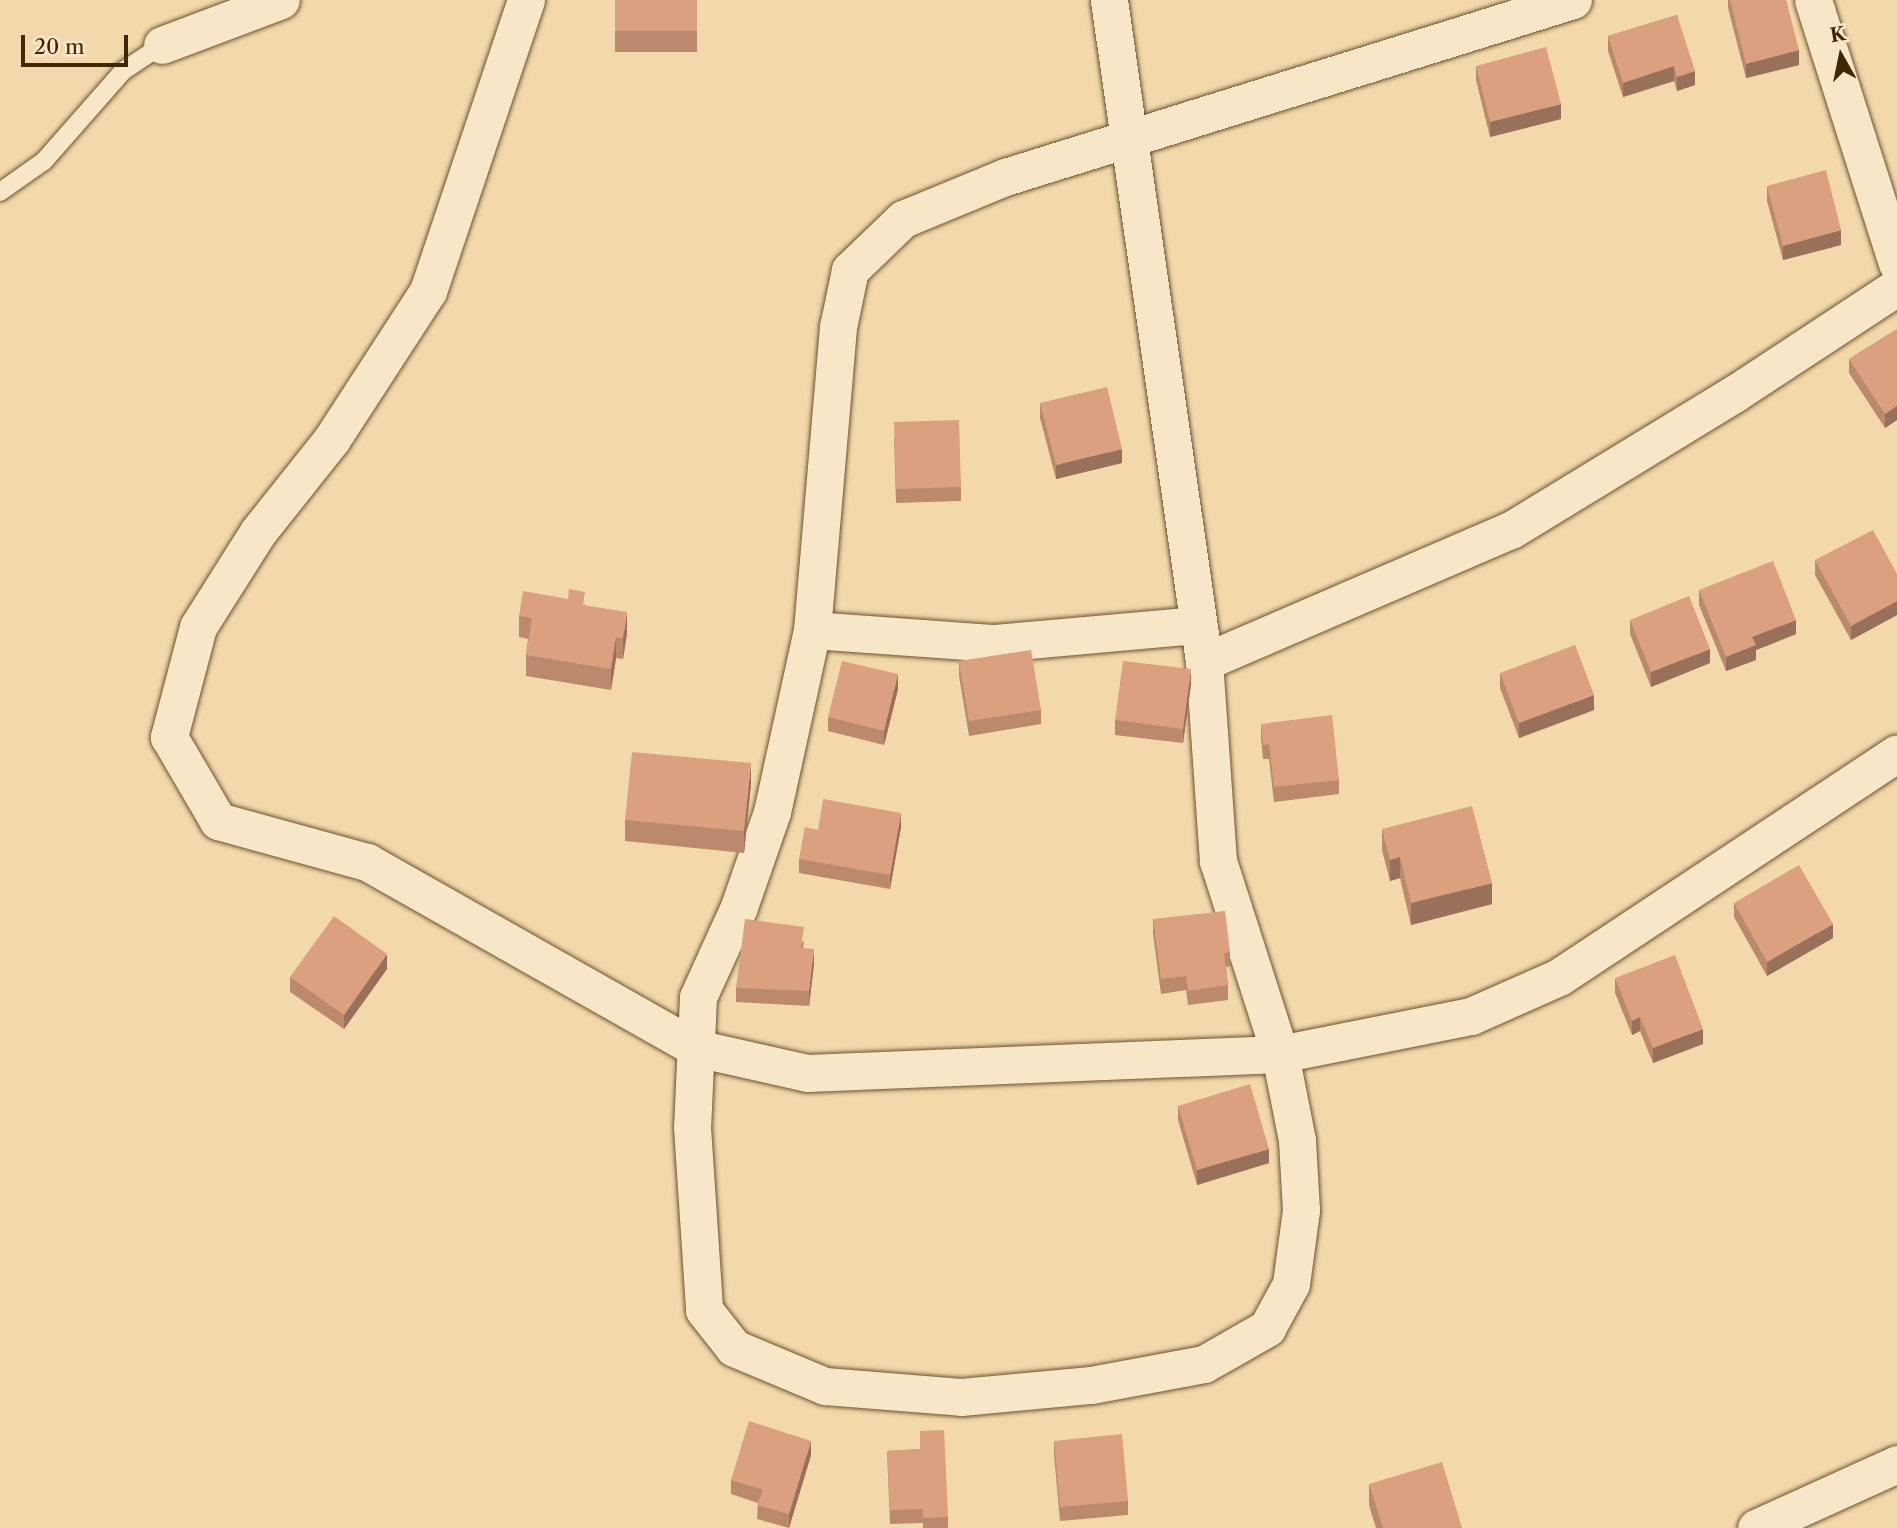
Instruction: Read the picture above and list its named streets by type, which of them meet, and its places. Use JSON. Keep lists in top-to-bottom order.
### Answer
{
  "scale_bar": "20 m",
  "north": "top"
}
